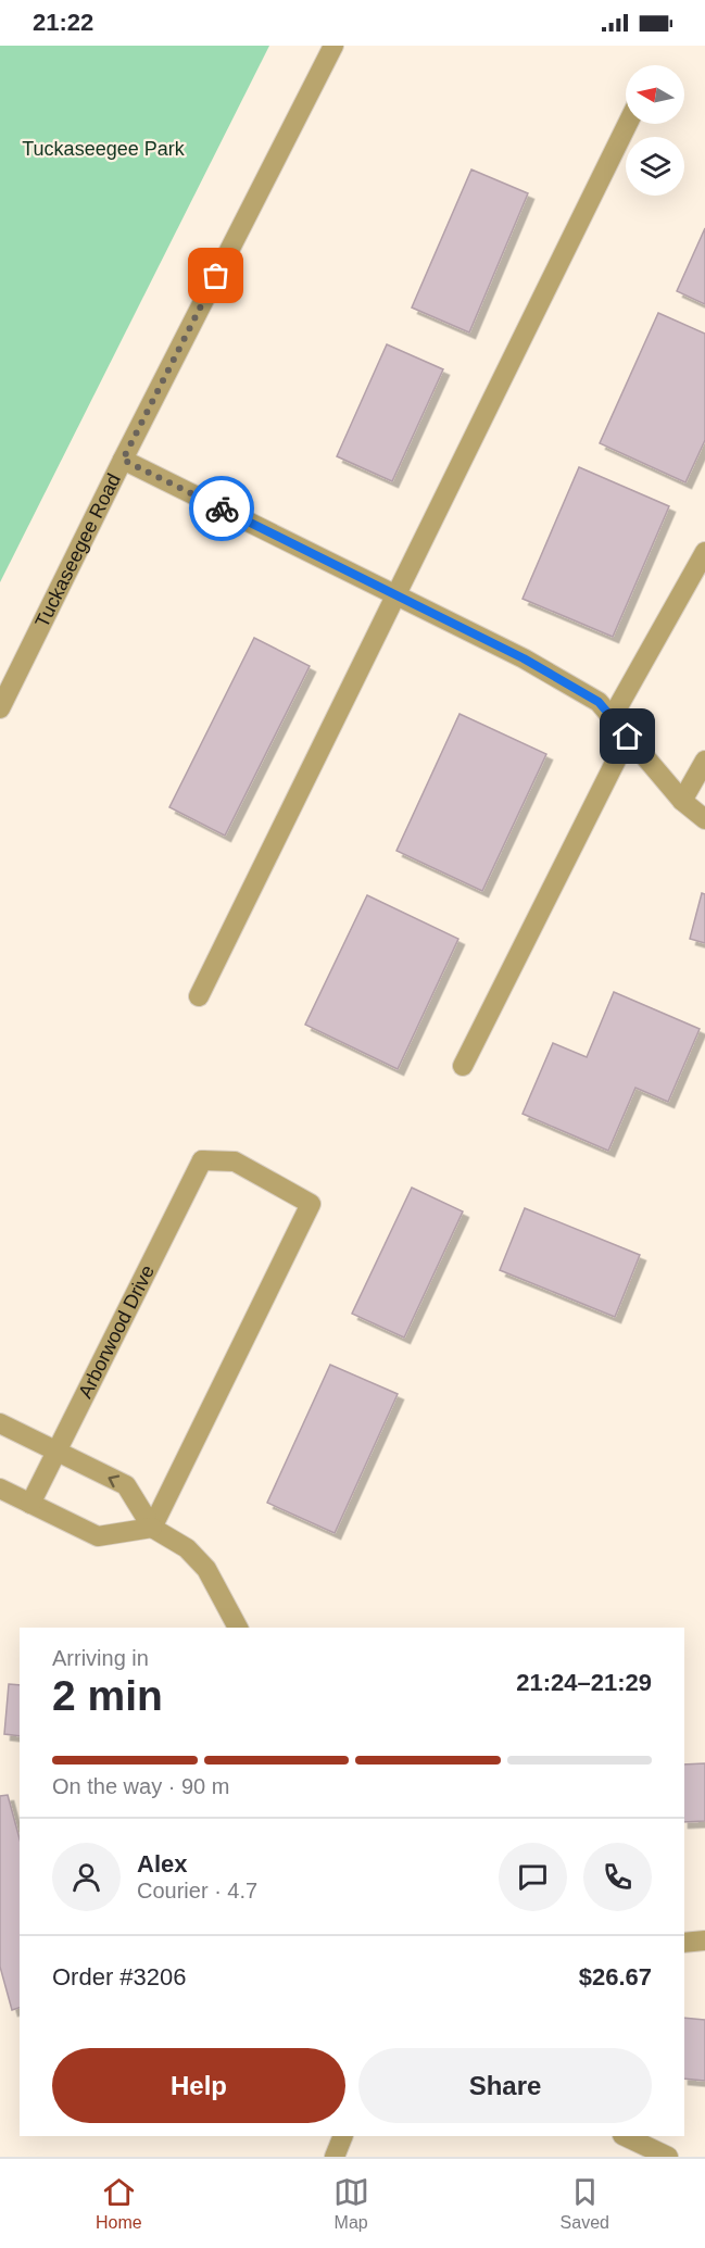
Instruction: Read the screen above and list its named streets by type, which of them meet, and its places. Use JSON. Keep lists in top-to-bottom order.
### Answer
{
  "streets": {
    "street": ["Tuckaseegee Road", "Arborwood Drive"]
  },
  "parks": ["Tuckaseegee Park"],
  "north": "left",
  "page": {
    "status": "21:22",
    "heading": ["2 min", "Arriving in", "21:24–21:29"],
    "panel": [
      "Alex",
      "Courier · 4.7",
      "Order #3206",
      "$26.67"
    ],
    "bar": "On the way · 90 m",
    "buttons": ["Help", "Share"],
    "tabs": ["Home", "Map", "Saved"]
  }
}
